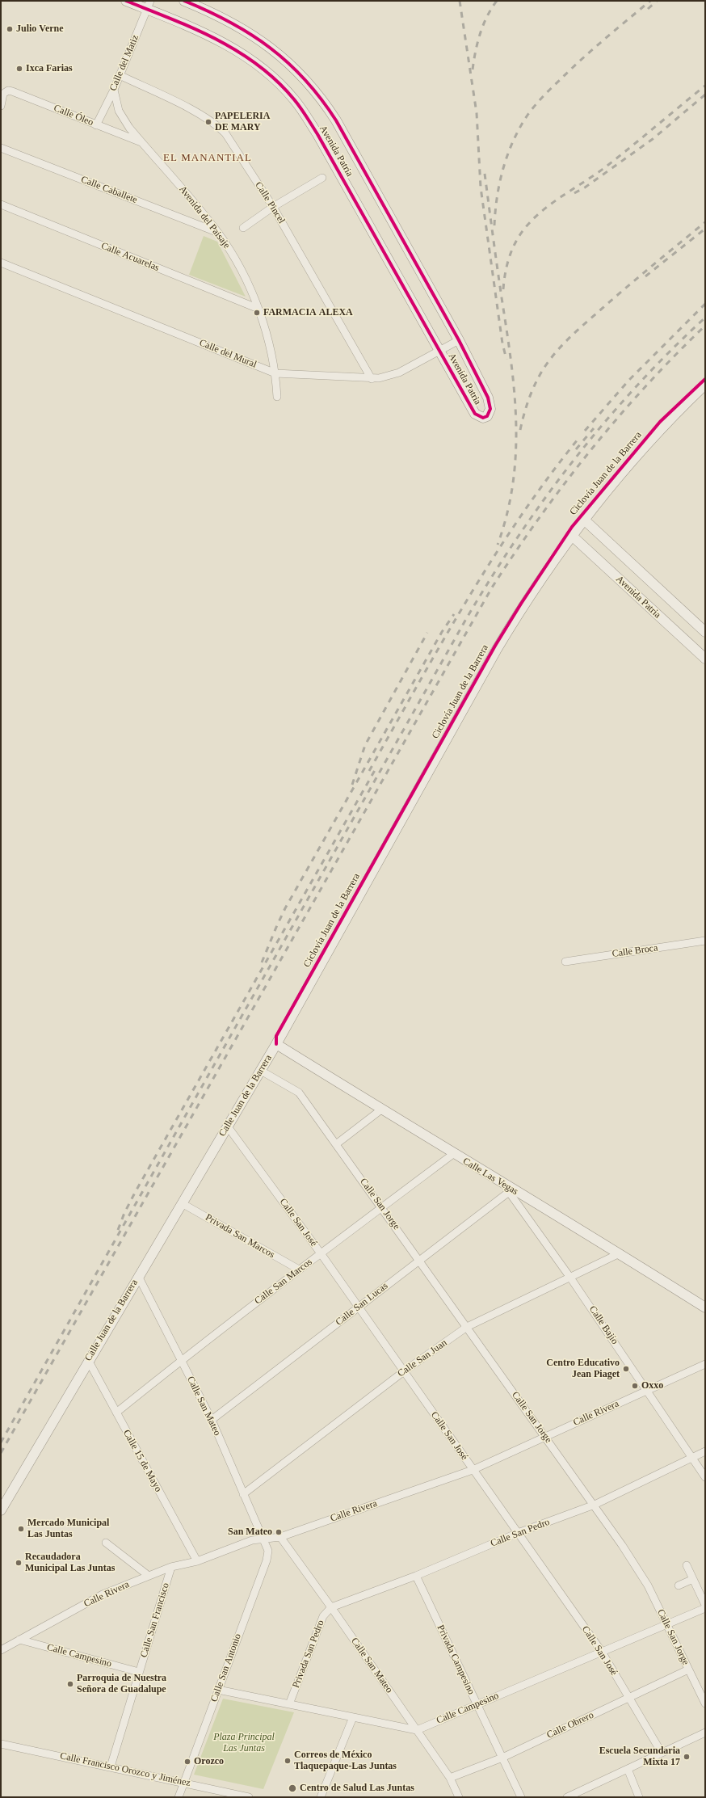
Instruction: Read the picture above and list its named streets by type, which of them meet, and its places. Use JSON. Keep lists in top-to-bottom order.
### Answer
{
  "streets": {
    "street": [
      "Calle del Matiz",
      "Calle Óleo",
      "Avenida Patria",
      "Calle Caballete",
      "Calle Pincel",
      "Avenida del Paisaje",
      "Calle Acuarelas",
      "Calle del Mural",
      "Calle Broca",
      "Calle Juan de la Barrera",
      "Calle Las Vegas",
      "Calle San Jorge",
      "Calle San José",
      "Privada San Marcos",
      "Calle San Marcos",
      "Calle San Lucas",
      "Calle Bajío",
      "Calle San Juan",
      "Calle San Mateo",
      "Calle Rivera",
      "Calle 15 de Mayo",
      "Calle San Pedro",
      "Calle San Francisco",
      "Privada San Pedro",
      "Calle Campesino",
      "Privada Campesino",
      "Calle San Antonio",
      "Calle Obrero",
      "Calle Francisco Orozco y Jiménez"
    ],
    "cycle path": ["Ciclovía Juan de la Barrera"]
  },
  "crossings": [
    ["Calle del Matiz", "Calle Óleo"],
    ["Calle del Matiz", "Avenida Patria"],
    ["Calle del Matiz", "Calle Pincel"],
    ["Calle del Matiz", "Avenida del Paisaje"],
    ["Calle Óleo", "Avenida del Paisaje"],
    ["Avenida Patria", "Calle del Mural"],
    ["Avenida Patria", "Calle Juan de la Barrera"],
    ["Calle Caballete", "Avenida del Paisaje"],
    ["Calle Pincel", "Calle del Mural"],
    ["Avenida del Paisaje", "Calle Acuarelas"],
    ["Avenida del Paisaje", "Calle del Mural"],
    ["Calle Juan de la Barrera", "Calle Las Vegas"],
    ["Calle Juan de la Barrera", "Calle San Jorge"],
    ["Calle Juan de la Barrera", "Calle San José"],
    ["Calle Juan de la Barrera", "Privada San Marcos"],
    ["Calle Juan de la Barrera", "Calle San Mateo"],
    ["Calle Juan de la Barrera", "Calle 15 de Mayo"],
    ["Calle Las Vegas", "Calle San Marcos"],
    ["Calle Las Vegas", "Calle San Lucas"],
    ["Calle Las Vegas", "Calle Bajío"],
    ["Calle Las Vegas", "Calle San Juan"],
    ["Calle San Jorge", "Calle San Marcos"],
    ["Calle San Jorge", "Calle San Lucas"],
    ["Calle San Jorge", "Calle San Juan"],
    ["Calle San Jorge", "Calle Rivera"],
    ["Calle San Jorge", "Calle San Pedro"],
    ["Calle San Jorge", "Calle Campesino"],
    ["Calle San Jorge", "Calle Obrero"],
    ["Calle San José", "Calle San Marcos"],
    ["Calle San José", "Calle San Lucas"],
    ["Calle San José", "Calle San Juan"],
    ["Calle San José", "Calle Rivera"],
    ["Calle San José", "Calle San Pedro"],
    ["Calle San José", "Calle Campesino"],
    ["Calle San José", "Calle Obrero"],
    ["Privada San Marcos", "Calle San Marcos"],
    ["Calle San Marcos", "Calle San Mateo"],
    ["Calle San Marcos", "Calle 15 de Mayo"],
    ["Calle San Lucas", "Calle Bajío"],
    ["Calle San Lucas", "Calle San Mateo"],
    ["Calle Bajío", "Calle San Juan"],
    ["Calle Bajío", "Calle Rivera"],
    ["Calle Bajío", "Calle San Pedro"],
    ["Calle San Juan", "Calle San Mateo"],
    ["Calle San Mateo", "Calle Rivera"],
    ["Calle San Mateo", "Calle San Pedro"],
    ["Calle San Mateo", "Privada San Pedro"],
    ["Calle San Mateo", "Calle Campesino"],
    ["Calle San Mateo", "Calle San Antonio"],
    ["Calle San Mateo", "Calle Obrero"],
    ["Calle Rivera", "Calle 15 de Mayo"],
    ["Calle Rivera", "Calle San Francisco"],
    ["Calle Rivera", "Calle Campesino"],
    ["Calle Rivera", "Calle San Antonio"],
    ["Calle San Pedro", "Privada San Pedro"],
    ["Calle San Pedro", "Privada Campesino"],
    ["Calle San Francisco", "Calle Campesino"],
    ["Calle San Francisco", "Calle Francisco Orozco y Jiménez"],
    ["Calle Campesino", "Privada Campesino"],
    ["Privada Campesino", "Calle Obrero"],
    ["Calle San Antonio", "Calle Francisco Orozco y Jiménez"]
  ],
  "districts": ["EL MANANTIAL"],
  "parks": ["Plaza Principal Las Juntas"],
  "places": [
    "Julio Verne",
    "Ixca Farias",
    "PAPELERIA DE MARY",
    "FARMACIA ALEXA",
    "Centro Educativo Jean Piaget",
    "Oxxo",
    "Mercado Municipal Las Juntas",
    "San Mateo",
    "Recaudadora Municipal Las Juntas",
    "Parroquia de Nuestra Señora de Guadalupe",
    "Escuela Secundaria Mixta 17",
    "Correos de México Tlaquepaque-Las Juntas",
    "Orozco",
    "Centro de Salud Las Juntas"
  ]
}
